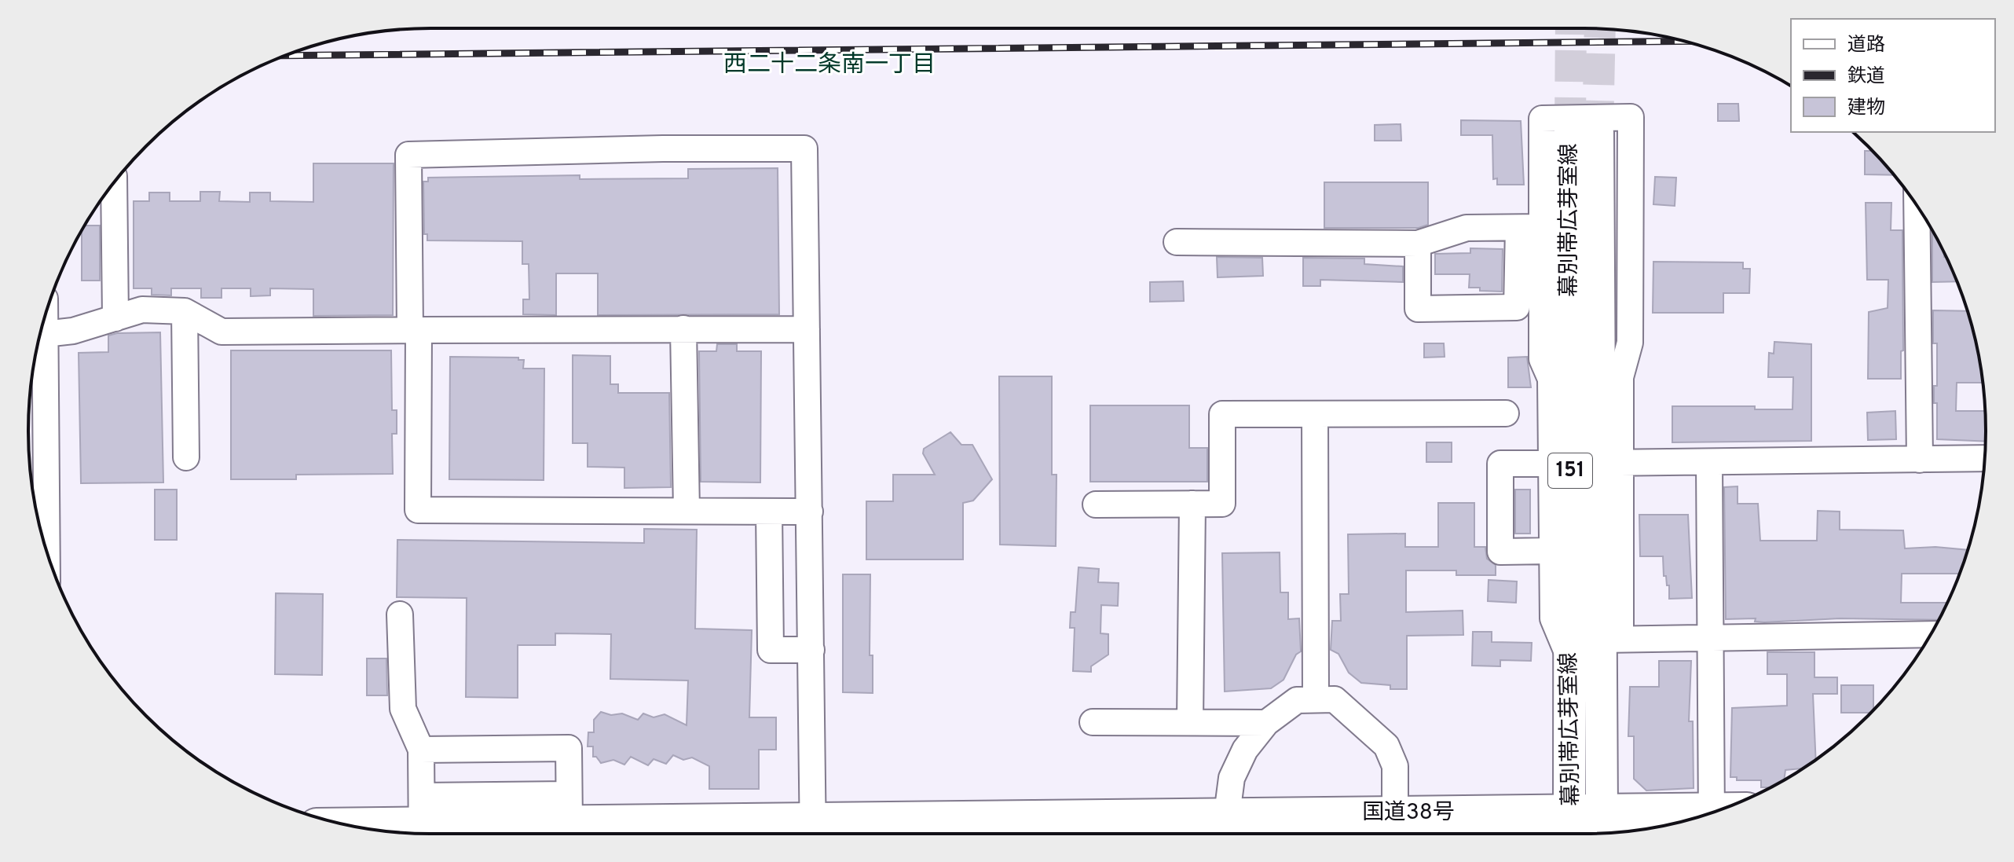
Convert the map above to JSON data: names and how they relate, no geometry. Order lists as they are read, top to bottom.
{
  "streets": {
    "highway": ["国道38号"],
    "main road": ["幕別帯広芽室線", "151"]
  },
  "crossings": [
    ["幕別帯広芽室線", "国道38号"]
  ],
  "districts": ["西二十二条南一丁目"],
  "legend": ["道路", "鉄道", "建物"]
}
